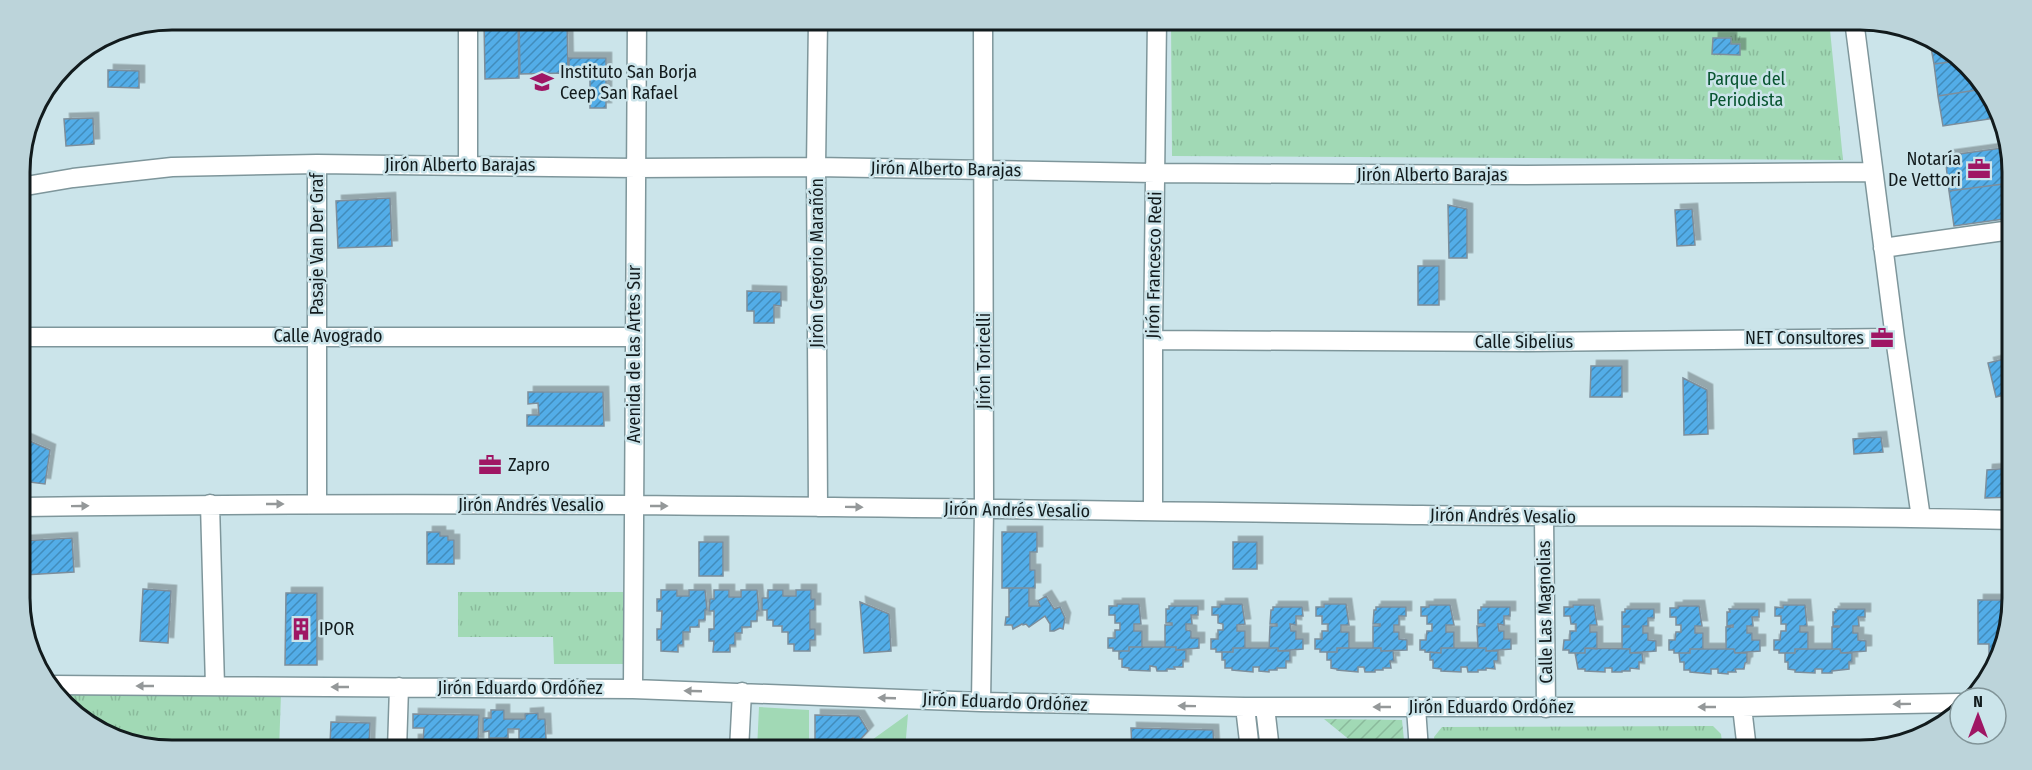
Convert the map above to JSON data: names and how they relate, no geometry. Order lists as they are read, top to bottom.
{
  "streets": {
    "street": [
      "Jirón Alberto Barajas",
      "Pasaje Van Der Graf",
      "Jirón Gregorio Marañón",
      "Jirón Francesco Redi",
      "Calle Avogrado",
      "Calle Sibelius",
      "Avenida de las Artes Sur",
      "Jirón Toricelli",
      "Jirón Andrés Vesalio",
      "Calle Las Magnolias",
      "Jirón Eduardo Ordóñez"
    ]
  },
  "crossings": [
    ["Jirón Alberto Barajas", "Pasaje Van Der Graf"],
    ["Jirón Alberto Barajas", "Jirón Gregorio Marañón"],
    ["Jirón Alberto Barajas", "Jirón Francesco Redi"],
    ["Jirón Alberto Barajas", "Avenida de las Artes Sur"],
    ["Jirón Alberto Barajas", "Jirón Toricelli"],
    ["Pasaje Van Der Graf", "Calle Avogrado"],
    ["Pasaje Van Der Graf", "Jirón Andrés Vesalio"],
    ["Jirón Gregorio Marañón", "Jirón Andrés Vesalio"],
    ["Jirón Francesco Redi", "Calle Sibelius"],
    ["Jirón Francesco Redi", "Jirón Andrés Vesalio"],
    ["Calle Avogrado", "Avenida de las Artes Sur"],
    ["Avenida de las Artes Sur", "Jirón Andrés Vesalio"],
    ["Avenida de las Artes Sur", "Jirón Eduardo Ordóñez"],
    ["Jirón Toricelli", "Jirón Andrés Vesalio"],
    ["Jirón Toricelli", "Jirón Eduardo Ordóñez"],
    ["Jirón Andrés Vesalio", "Calle Las Magnolias"],
    ["Calle Las Magnolias", "Jirón Eduardo Ordóñez"]
  ],
  "one_way": ["Jirón Eduardo Ordóñez"],
  "parks": ["Parque del Periodista"],
  "places": {
    "school or university": ["Instituto San Borja Ceep San Rafael"],
    "office": ["Notaría De Vettori", "NET Consultores", "Zapro"],
    "building": ["IPOR"]
  },
  "north": "top"
}
